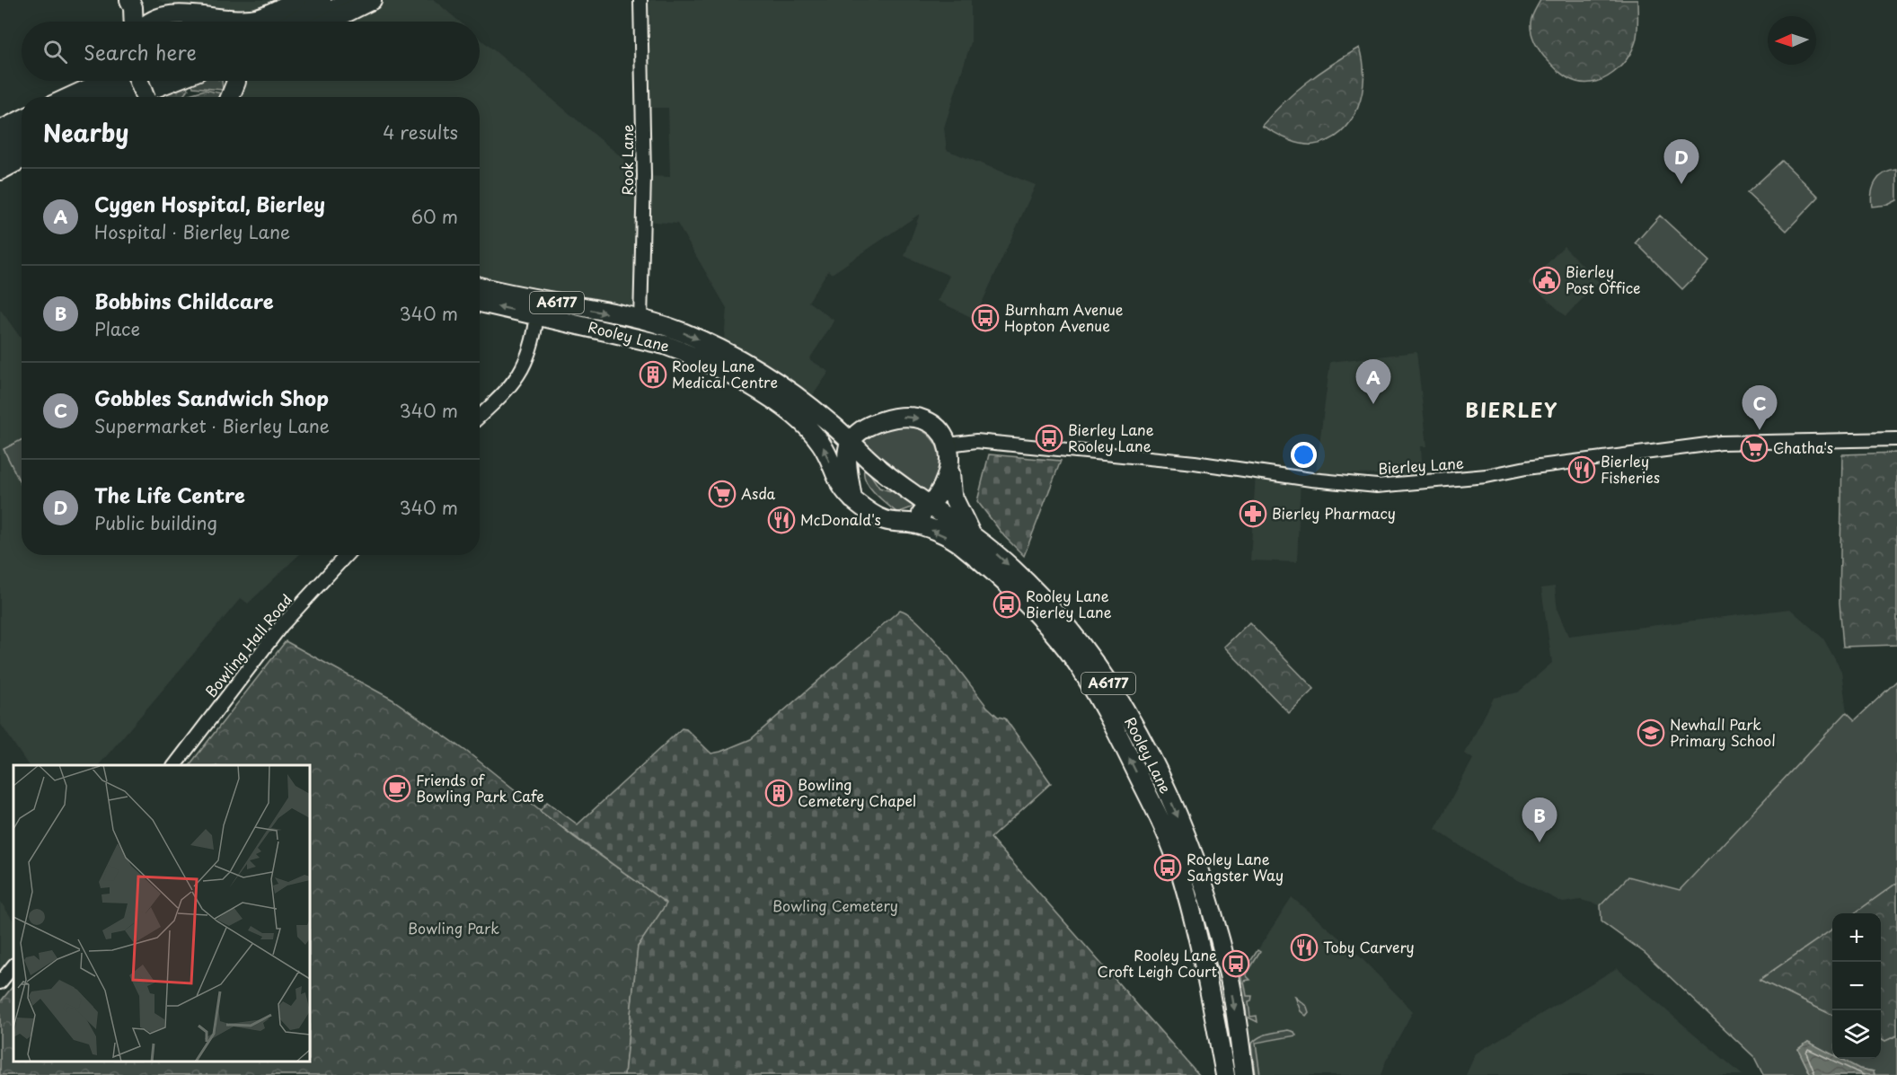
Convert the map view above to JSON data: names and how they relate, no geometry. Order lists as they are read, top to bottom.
{
  "streets": {
    "highway": ["A6177", "Rooley Lane"],
    "street": ["Rook Lane", "Bierley Lane", "Bowling Hall Road"]
  },
  "crossings": [
    ["Rook Lane", "Rooley Lane"]
  ],
  "districts": ["BIERLEY"],
  "parks": ["Bowling Cemetery", "Bowling Park"],
  "places": {
    "public building": ["Bierley Post Office"],
    "bus stop": [
      "Burnham Avenue Hopton Avenue",
      "Bierley Lane Rooley Lane",
      "Rooley Lane Bierley Lane",
      "Rooley Lane Sangster Way",
      "Rooley Lane Croft Leigh Court"
    ],
    "building": ["Rooley Lane Medical Centre", "Bowling Cemetery Chapel"],
    "supermarket": ["Chatha's", "Asda"],
    "restaurant": ["Bierley Fisheries", "McDonald's", "Toby Carvery"],
    "pharmacy": ["Bierley Pharmacy"],
    "school or university": ["Newhall Park Primary School"],
    "cafe": ["Friends of Bowling Park Cafe"]
  },
  "north": "left",
  "page": {
    "search": "Search here",
    "heading": ["Nearby", "4 results"],
    "pins": [
      "D",
      "A",
      "C",
      "B"
    ],
    "list": [
      {
        "mark": "A",
        "name": "Cygen Hospital, Bierley",
        "note": "Hospital · Bierley Lane",
        "value": "60 m"
      },
      {
        "mark": "B",
        "name": "Bobbins Childcare",
        "note": "Place",
        "value": "340 m"
      },
      {
        "mark": "C",
        "name": "Gobbles Sandwich Shop",
        "note": "Supermarket · Bierley Lane",
        "value": "340 m"
      },
      {
        "mark": "D",
        "name": "The Life Centre",
        "note": "Public building",
        "value": "340 m"
      }
    ],
    "map_buttons": ["+", "−"]
  }
}
